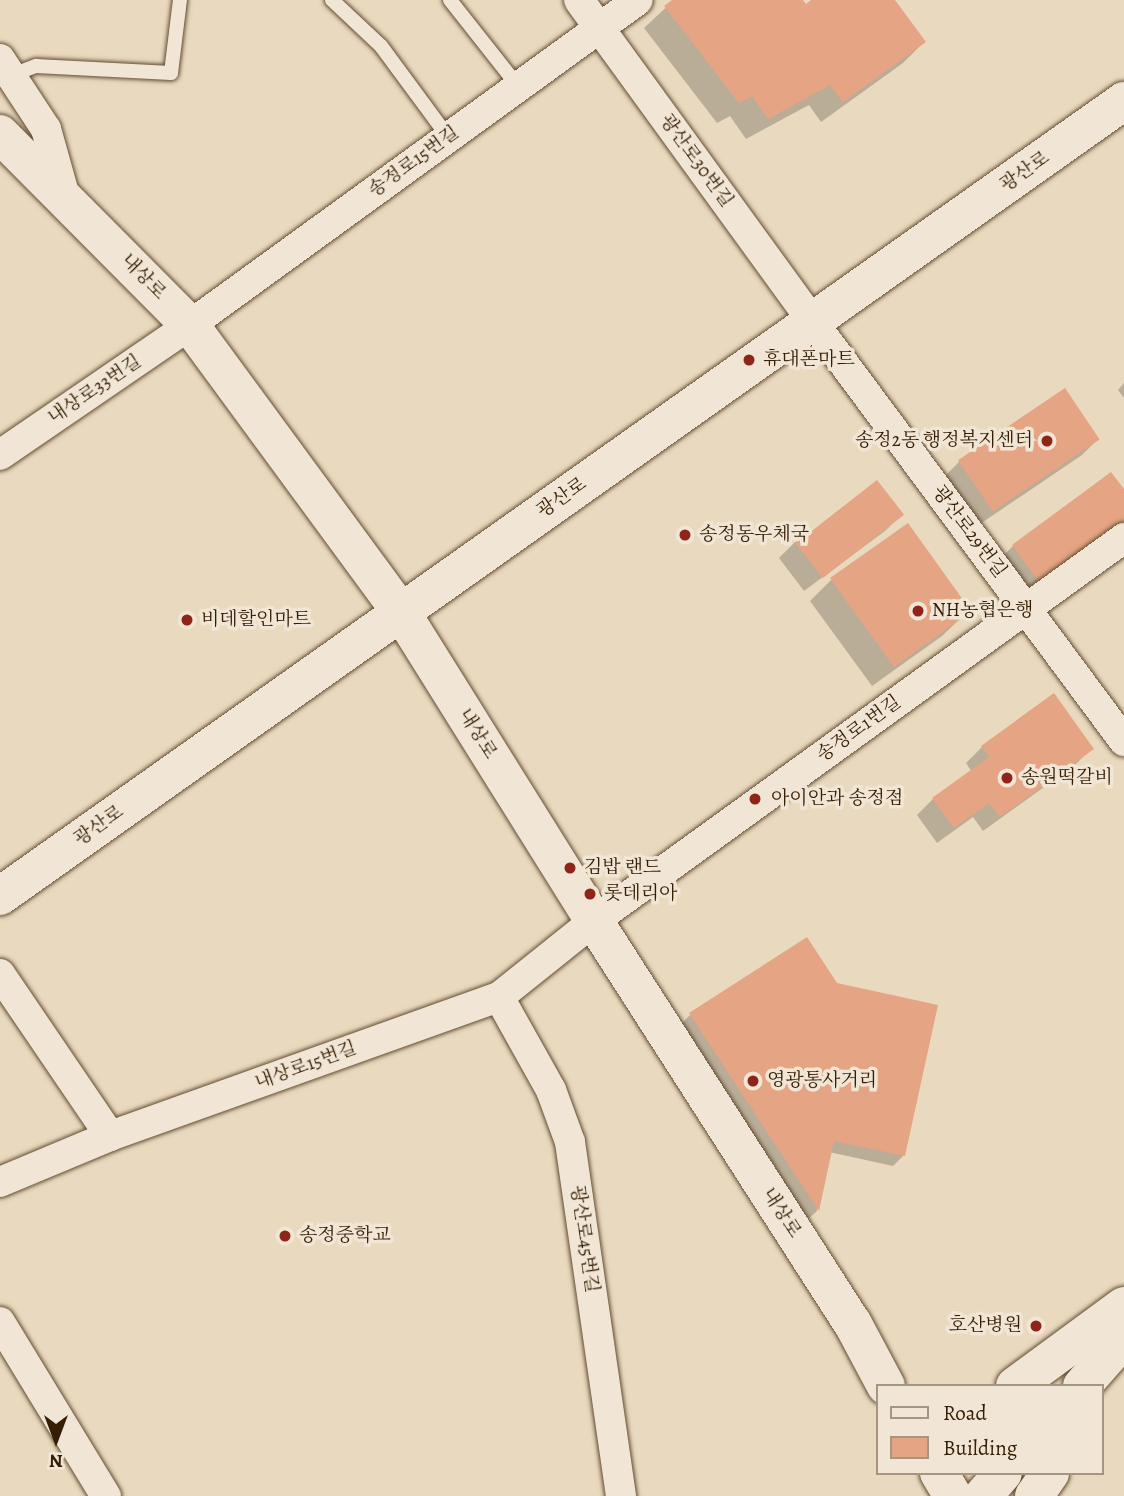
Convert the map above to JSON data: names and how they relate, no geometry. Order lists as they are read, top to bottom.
{
  "streets": {
    "main road": ["광산로", "내상로"],
    "street": [
      "광산로30번길",
      "송정로15번길",
      "내상로33번길",
      "광산로29번길",
      "송정로1번길",
      "내상로15번길",
      "광산로45번길"
    ]
  },
  "crossings": [
    ["광산로30번길", "송정로15번길"],
    ["광산로30번길", "광산로"],
    ["광산로30번길", "광산로29번길"],
    ["송정로15번길", "내상로"],
    ["송정로15번길", "내상로33번길"],
    ["광산로", "내상로"],
    ["광산로", "광산로29번길"],
    ["내상로", "내상로33번길"],
    ["내상로", "송정로1번길"],
    ["내상로", "내상로15번길"],
    ["광산로29번길", "송정로1번길"],
    ["송정로1번길", "내상로15번길"],
    ["내상로15번길", "광산로45번길"]
  ],
  "places": [
    "휴대폰마트",
    "송정2동 행정복지센터",
    "송정동우체국",
    "NH농협은행",
    "비데할인마트",
    "송원떡갈비",
    "아이안과 송정점",
    "김밥 랜드",
    "롯데리아",
    "영광통사거리",
    "송정중학교",
    "호산병원"
  ],
  "legend": ["Road", "Building"],
  "north": "bottom"
}
